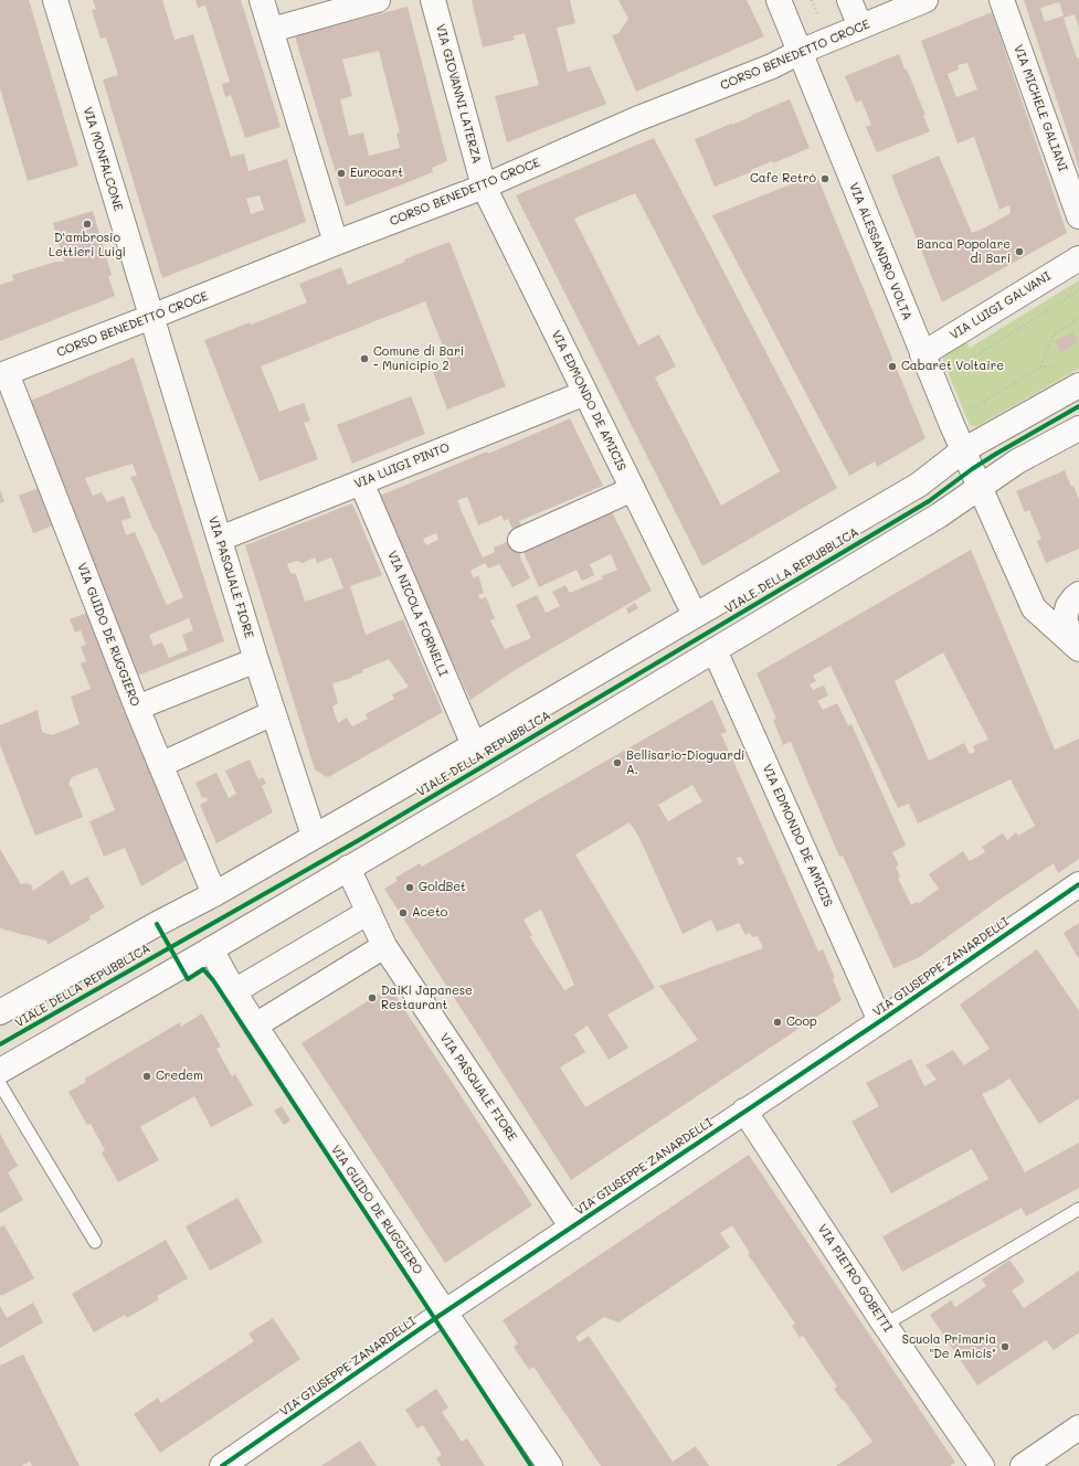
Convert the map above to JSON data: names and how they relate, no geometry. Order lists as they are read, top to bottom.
{
  "streets": {
    "street": [
      "CORSO BENEDETTO CROCE",
      "VIA GIOVANNI LATERZA",
      "VIA MICHELE GALIANI",
      "VIA MONFALCONE",
      "VIA ALESSANDRO VOLTA",
      "VIA LUIGI GALVANI",
      "VIA EDMONDO DE AMICIS",
      "VIA LUIGI PINTO",
      "VIALE DELLA REPUBBLICA",
      "VIA PASQUALE FIORE",
      "VIA NICOLA FORNELLI",
      "VIA GUIDO DE RUGGIERO",
      "VIA GIUSEPPE ZANARDELLI",
      "VIA PIETRO GOBETTI"
    ]
  },
  "crossings": [
    ["CORSO BENEDETTO CROCE", "VIA GIOVANNI LATERZA"],
    ["CORSO BENEDETTO CROCE", "VIA MONFALCONE"],
    ["CORSO BENEDETTO CROCE", "VIA ALESSANDRO VOLTA"],
    ["CORSO BENEDETTO CROCE", "VIA EDMONDO DE AMICIS"],
    ["CORSO BENEDETTO CROCE", "VIA PASQUALE FIORE"],
    ["CORSO BENEDETTO CROCE", "VIA GUIDO DE RUGGIERO"],
    ["VIA GIOVANNI LATERZA", "VIA EDMONDO DE AMICIS"],
    ["VIA MONFALCONE", "VIA PASQUALE FIORE"],
    ["VIA ALESSANDRO VOLTA", "VIA LUIGI GALVANI"],
    ["VIA ALESSANDRO VOLTA", "VIALE DELLA REPUBBLICA"],
    ["VIA EDMONDO DE AMICIS", "VIA LUIGI PINTO"],
    ["VIA EDMONDO DE AMICIS", "VIALE DELLA REPUBBLICA"],
    ["VIA EDMONDO DE AMICIS", "VIA GIUSEPPE ZANARDELLI"],
    ["VIA LUIGI PINTO", "VIA PASQUALE FIORE"],
    ["VIA LUIGI PINTO", "VIA NICOLA FORNELLI"],
    ["VIALE DELLA REPUBBLICA", "VIA PASQUALE FIORE"],
    ["VIALE DELLA REPUBBLICA", "VIA NICOLA FORNELLI"],
    ["VIALE DELLA REPUBBLICA", "VIA GUIDO DE RUGGIERO"],
    ["VIA PASQUALE FIORE", "VIA GIUSEPPE ZANARDELLI"],
    ["VIA GUIDO DE RUGGIERO", "VIA GIUSEPPE ZANARDELLI"],
    ["VIA GIUSEPPE ZANARDELLI", "VIA PIETRO GOBETTI"]
  ],
  "places": [
    "Eurocart",
    "Cafe Retrò",
    "D'ambrosio Lettieri Luigi",
    "Banca Popolare di Bari",
    "Comune di Bari - Municipio 2",
    "Cabaret Voltaire",
    "Bellisario-Dioguardi A.",
    "GoldBet",
    "Aceto",
    "DaiKi Japanese Restaurant",
    "Coop",
    "Credem",
    "Scuola Primaria \"De Amicis\""
  ]
}
